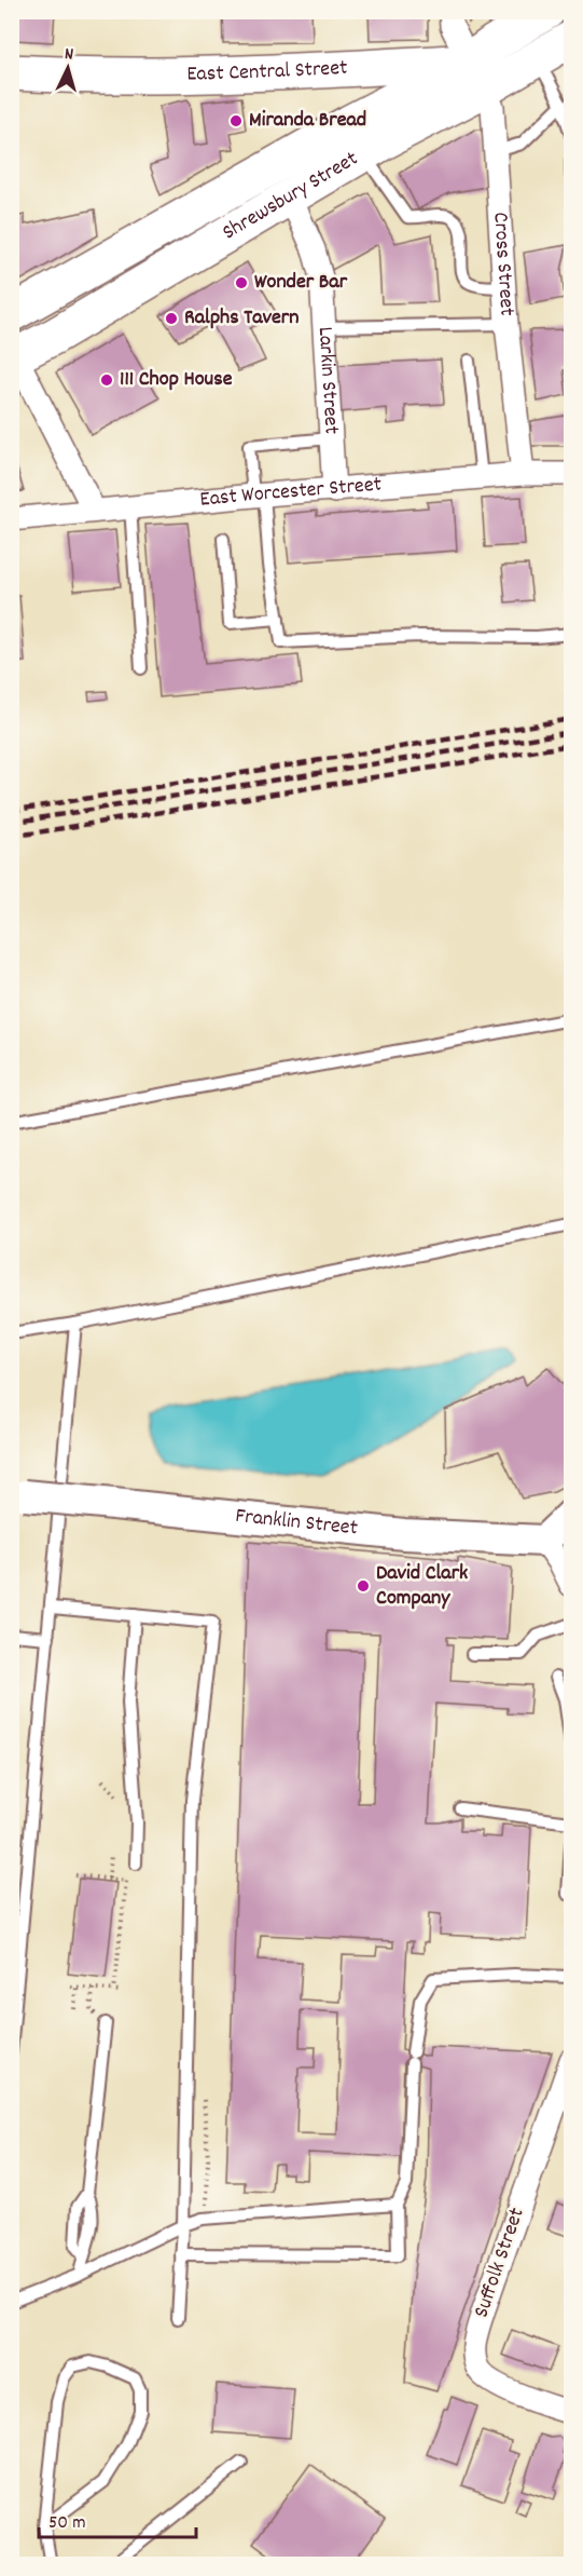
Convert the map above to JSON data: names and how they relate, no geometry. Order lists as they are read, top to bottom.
{
  "streets": {
    "main road": ["East Central Street", "Shrewsbury Street", "Franklin Street"],
    "street": [
      "Cross Street",
      "Larkin Street",
      "East Worcester Street",
      "Suffolk Street"
    ]
  },
  "crossings": [
    ["East Central Street", "Shrewsbury Street"],
    ["East Central Street", "Cross Street"],
    ["Shrewsbury Street", "Cross Street"],
    ["Shrewsbury Street", "Larkin Street"],
    ["Cross Street", "East Worcester Street"],
    ["Larkin Street", "East Worcester Street"]
  ],
  "places": [
    "Miranda Bread",
    "Wonder Bar",
    "Ralphs Tavern",
    "111 Chop House",
    "David Clark Company"
  ],
  "scale_bar": "50 m",
  "north": "top"
}
